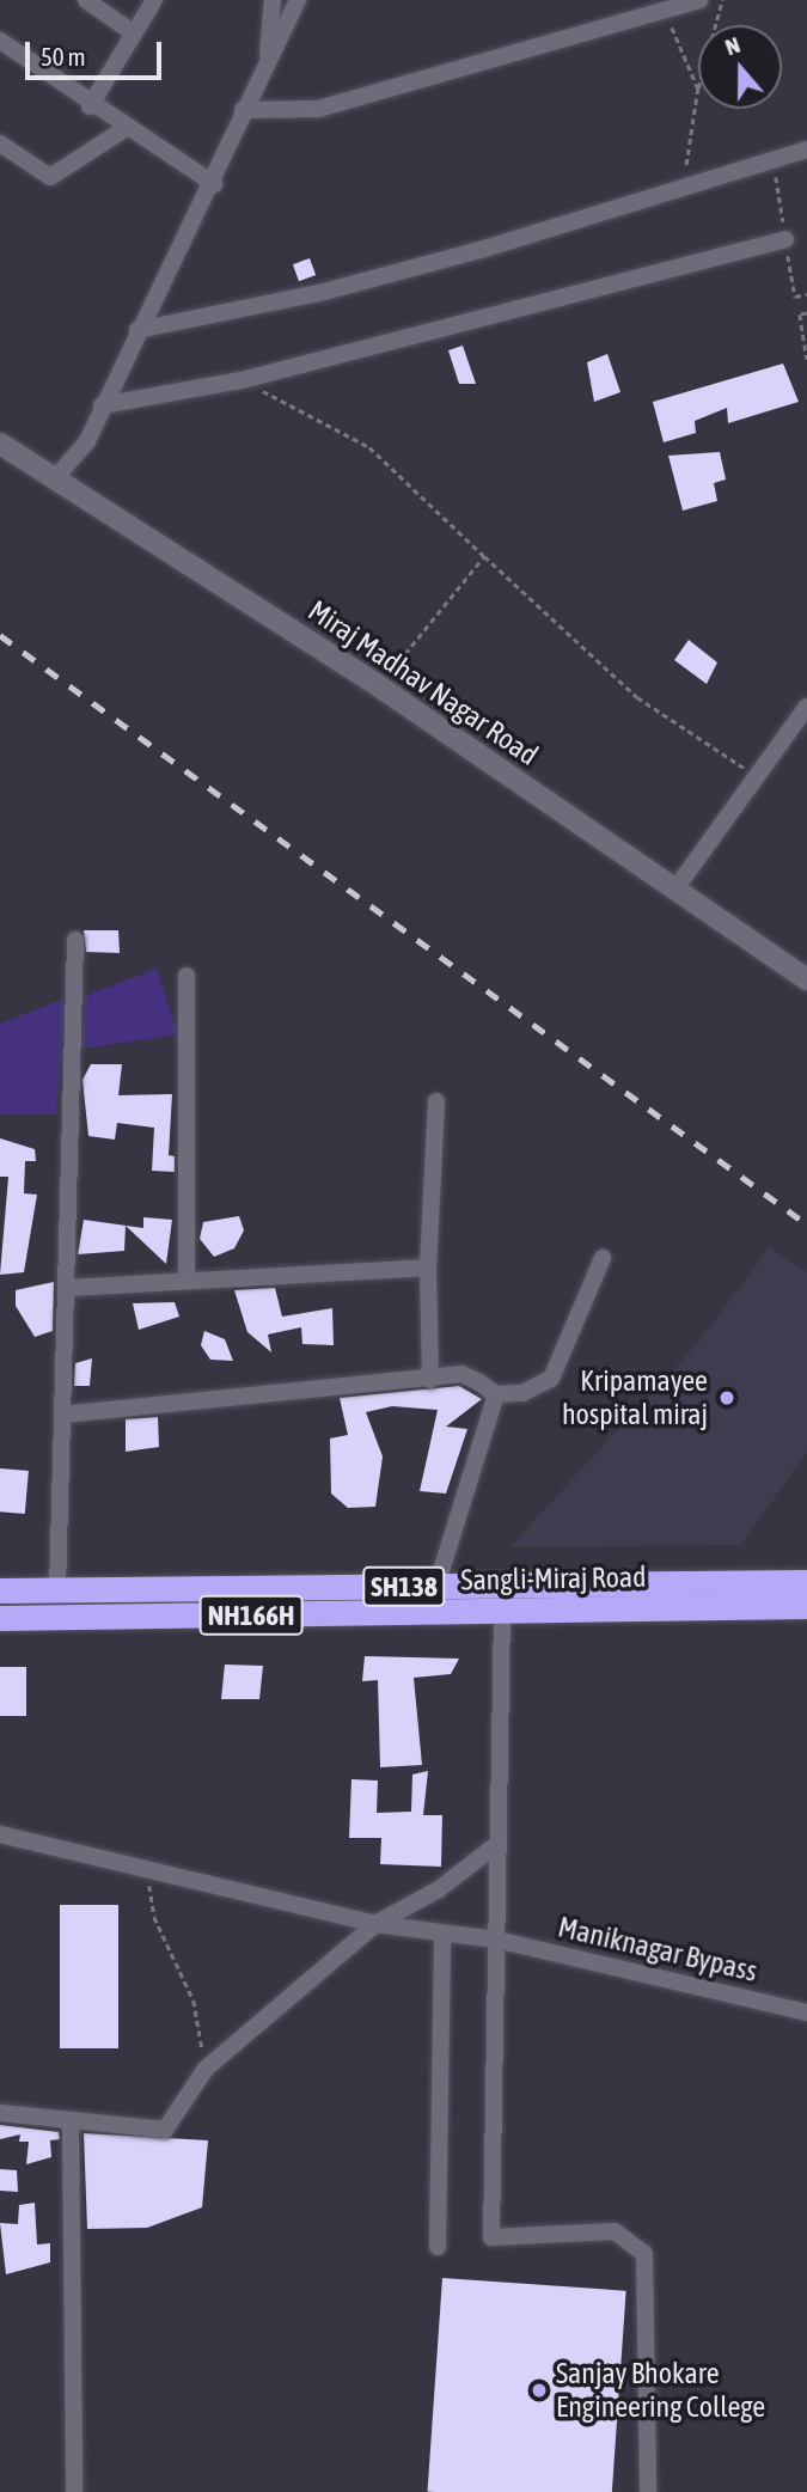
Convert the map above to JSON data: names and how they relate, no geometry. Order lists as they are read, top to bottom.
{
  "streets": {
    "highway": ["Sangli-Miraj Road", "SH138", "NH166H"],
    "street": ["Miraj Madhav Nagar Road", "Maniknagar Bypass"]
  },
  "places": ["Kripamayee hospital miraj", "Sanjay Bhokare Engineering College"],
  "scale_bar": "50 m",
  "north": "top"
}
